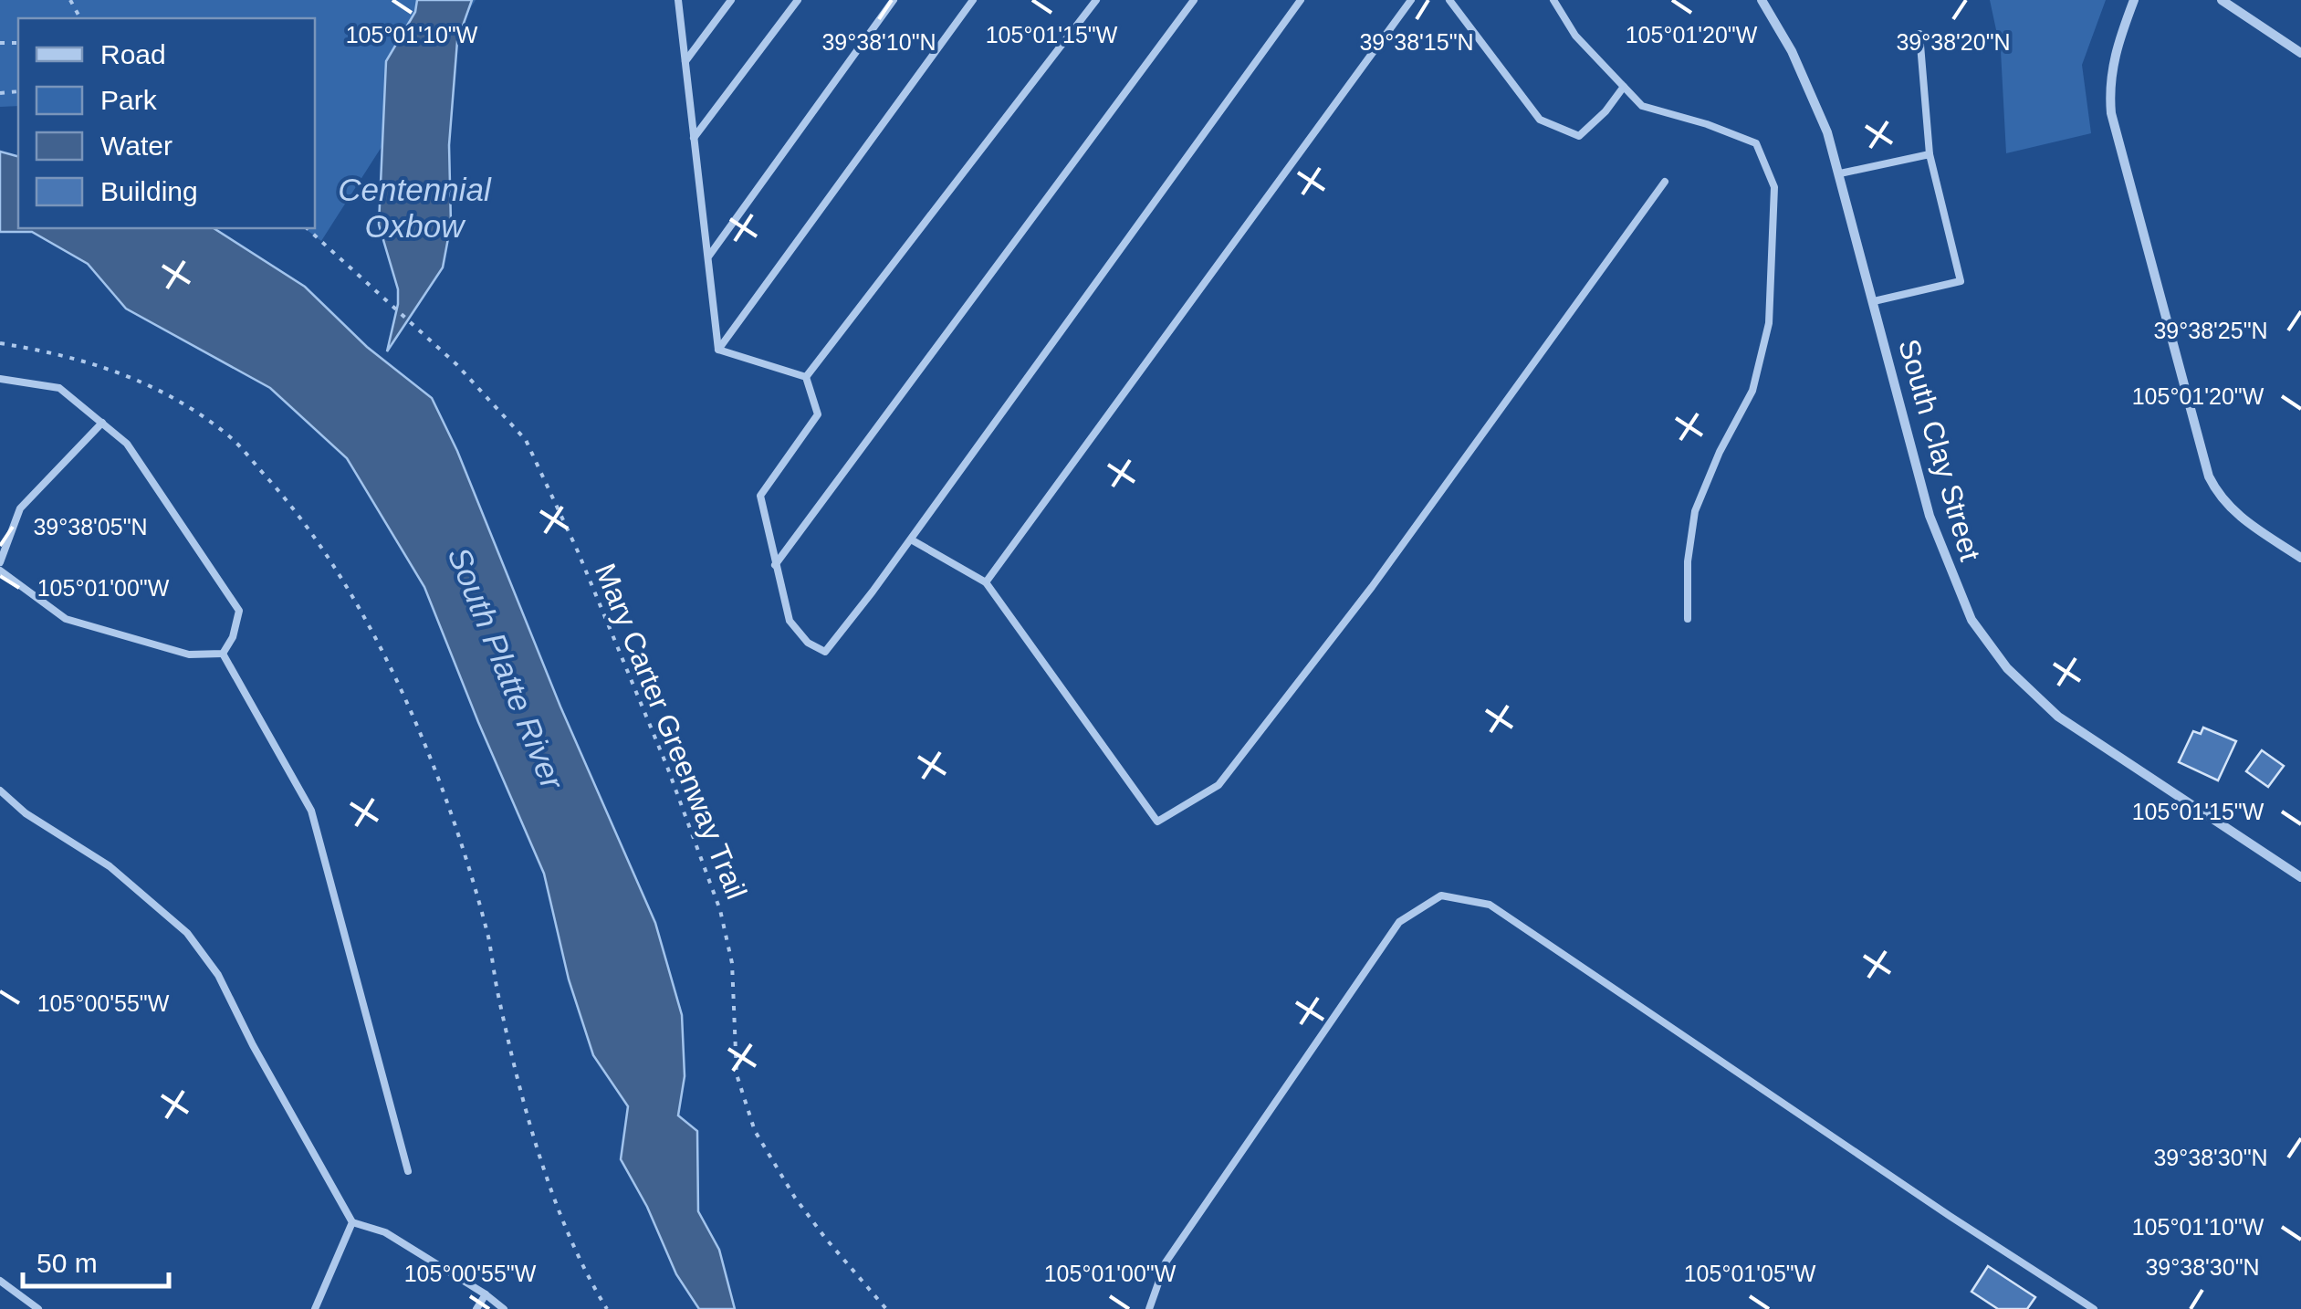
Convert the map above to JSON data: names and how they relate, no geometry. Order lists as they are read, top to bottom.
{
  "streets": {
    "street": ["South Clay Street"],
    "path": ["Mary Carter Greenway Trail"]
  },
  "water": ["Centennial Oxbow", "South Platte River"],
  "legend": [
    "Road",
    "Park",
    "Water",
    "Building"
  ],
  "scale_bar": "50 m",
  "coordinates": [
    "105°01'15\"W",
    "105°01'20\"W",
    "105°01'10\"W",
    "39°38'10\"N",
    "39°38'15\"N",
    "39°38'20\"N",
    "39°38'25\"N",
    "39°38'05\"N",
    "105°01'00\"W",
    "105°00'55\"W",
    "39°38'30\"N",
    "105°01'05\"W"
  ]
}
